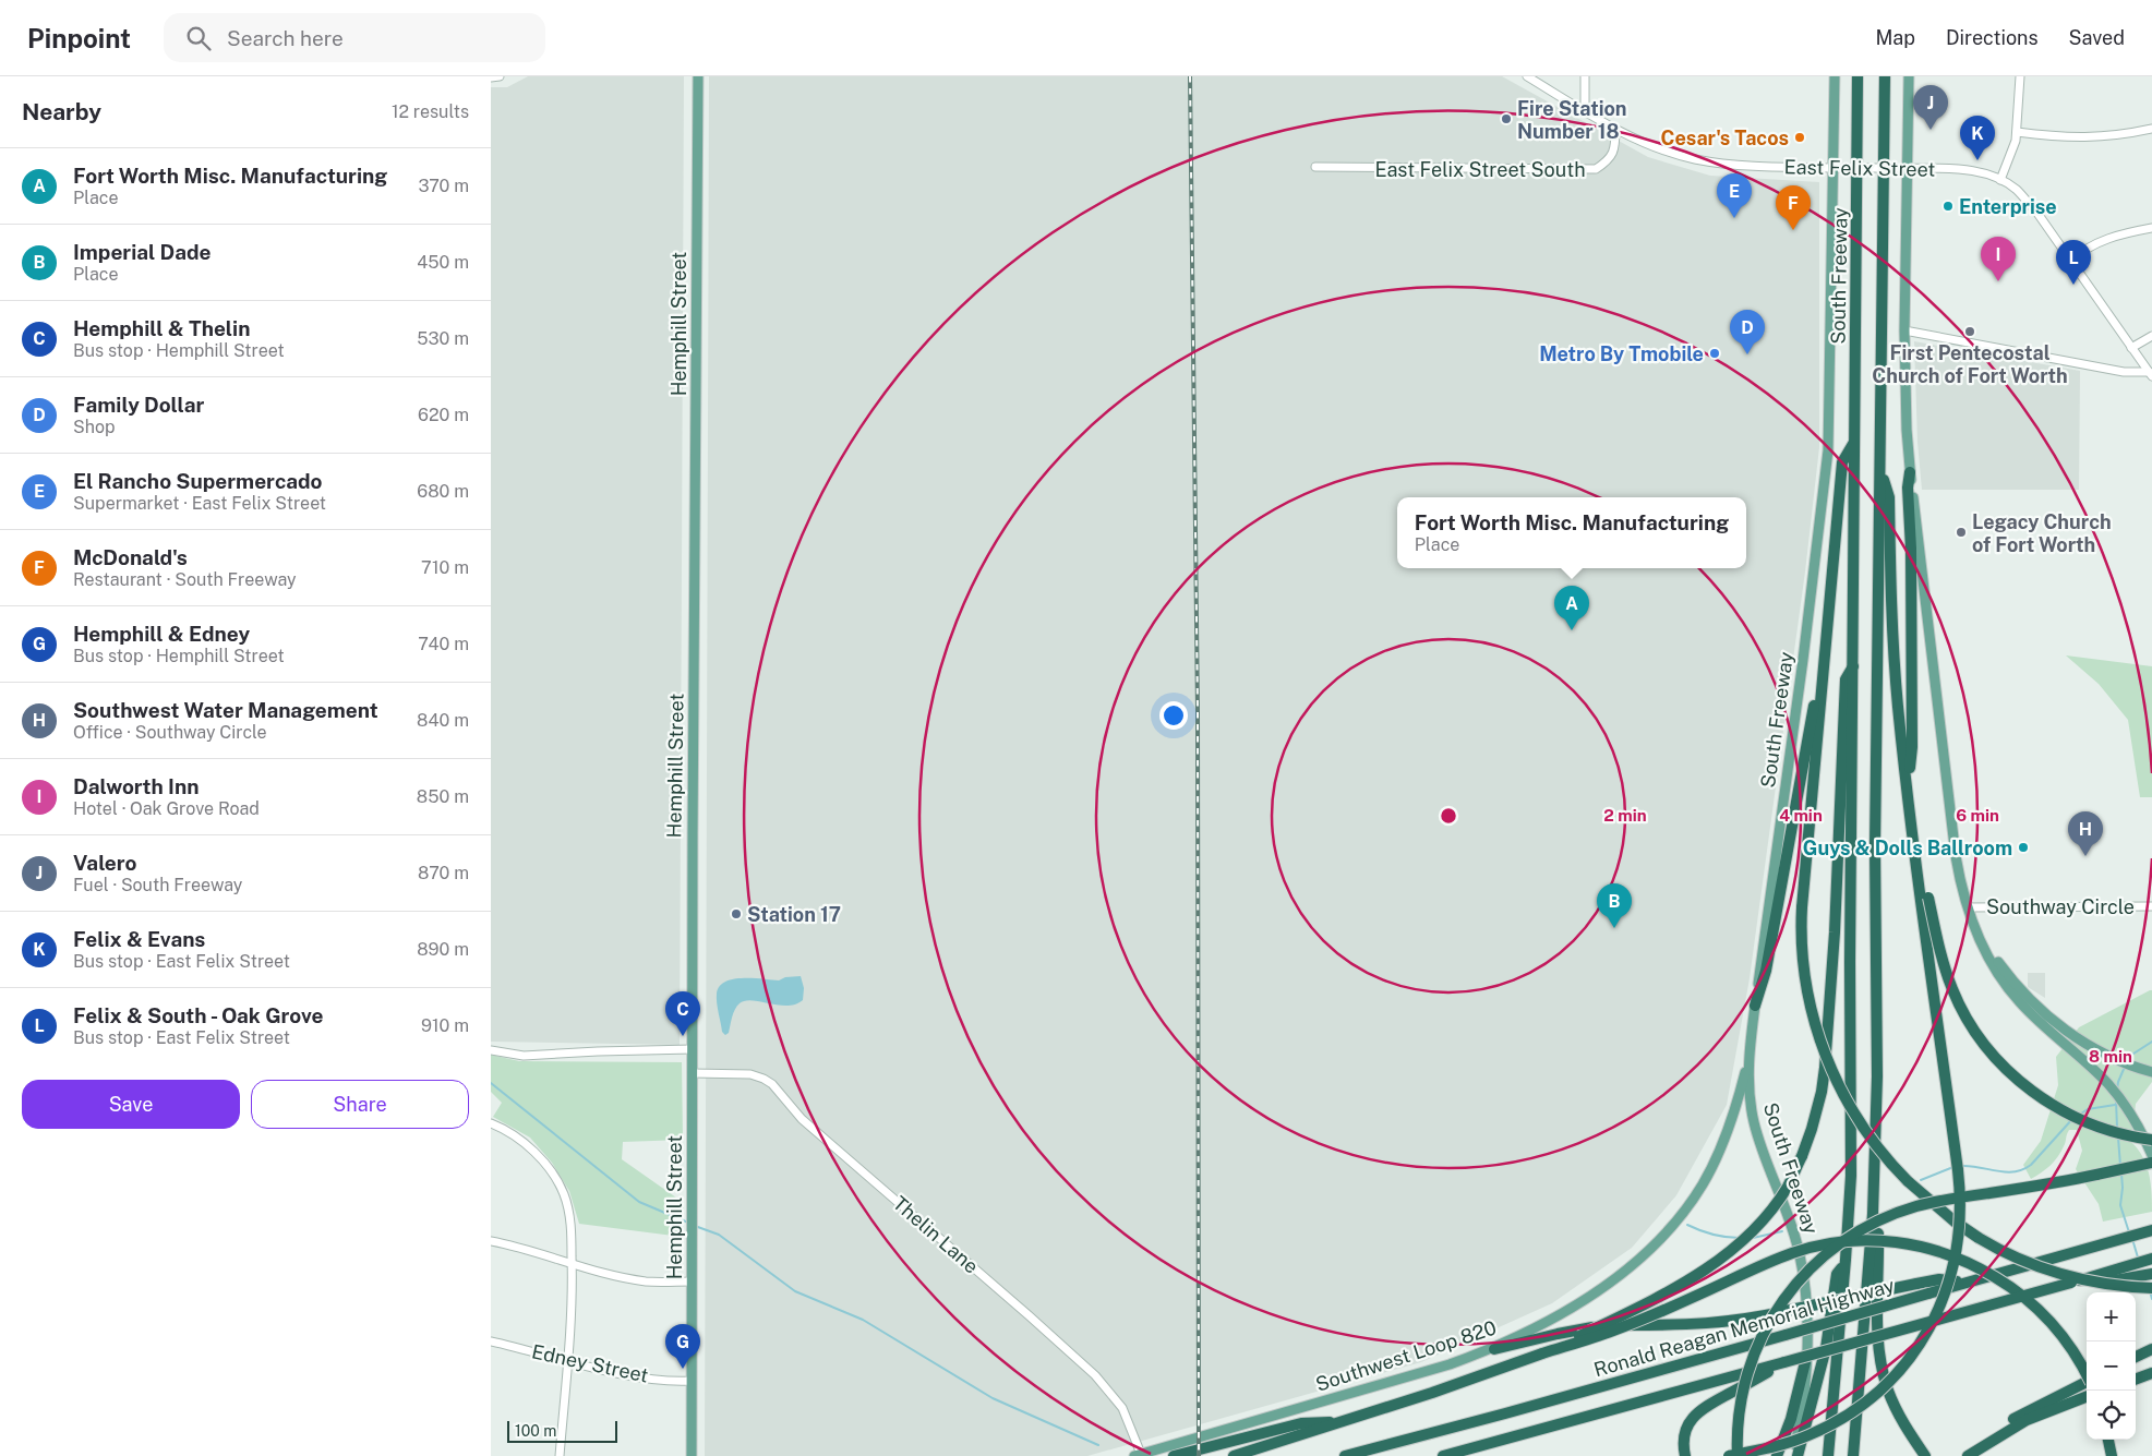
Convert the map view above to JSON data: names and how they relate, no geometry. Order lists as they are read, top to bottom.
{
  "streets": {
    "highway": ["South Freeway", "Ronald Reagan Memorial Highway"],
    "main road": ["Hemphill Street", "Southwest Loop 820"],
    "street": [
      "East Felix Street",
      "East Felix Street South",
      "Southway Circle",
      "Thelin Lane",
      "Edney Street"
    ]
  },
  "crossings": [
    ["East Felix Street", "East Felix Street South"],
    ["East Felix Street", "South Freeway"],
    ["South Freeway", "Southwest Loop 820"],
    ["Hemphill Street", "Thelin Lane"],
    ["Hemphill Street", "Edney Street"],
    ["Thelin Lane", "Southwest Loop 820"]
  ],
  "places": [
    "Fire Station Number 18",
    "Cesar's Tacos",
    "Enterprise",
    "First Pentecostal Church of Fort Worth",
    "Metro By Tmobile",
    "Legacy Church of Fort Worth",
    "Guys & Dolls Ballroom",
    "Station 17"
  ],
  "scale_bar": "100 m",
  "page": {
    "header": "Pinpoint",
    "search": "Search here",
    "nav": ["Map", "Directions", "Saved"],
    "heading": ["Nearby", "12 results"],
    "pins": [
      "J",
      "K",
      "E",
      "F",
      "I",
      "L",
      "D",
      "A",
      "H",
      "B",
      "C",
      "G"
    ],
    "list": [
      {
        "mark": "A",
        "name": "Fort Worth Misc. Manufacturing",
        "note": "Place",
        "value": "370 m"
      },
      {
        "mark": "B",
        "name": "Imperial Dade",
        "note": "Place",
        "value": "450 m"
      },
      {
        "mark": "C",
        "name": "Hemphill & Thelin",
        "note": "Bus stop · Hemphill Street",
        "value": "530 m"
      },
      {
        "mark": "D",
        "name": "Family Dollar",
        "note": "Shop",
        "value": "620 m"
      },
      {
        "mark": "E",
        "name": "El Rancho Supermercado",
        "note": "Supermarket · East Felix Street",
        "value": "680 m"
      },
      {
        "mark": "F",
        "name": "McDonald's",
        "note": "Restaurant · South Freeway",
        "value": "710 m"
      },
      {
        "mark": "G",
        "name": "Hemphill & Edney",
        "note": "Bus stop · Hemphill Street",
        "value": "740 m"
      },
      {
        "mark": "H",
        "name": "Southwest Water Management",
        "note": "Office · Southway Circle",
        "value": "840 m"
      },
      {
        "mark": "I",
        "name": "Dalworth Inn",
        "note": "Hotel · Oak Grove Road",
        "value": "850 m"
      },
      {
        "mark": "J",
        "name": "Valero",
        "note": "Fuel · South Freeway",
        "value": "870 m"
      },
      {
        "mark": "K",
        "name": "Felix & Evans",
        "note": "Bus stop · East Felix Street",
        "value": "890 m"
      },
      {
        "mark": "L",
        "name": "Felix & South - Oak Grove",
        "note": "Bus stop · East Felix Street",
        "value": "910 m"
      }
    ],
    "popup": ["Fort Worth Misc. Manufacturing", "Place"],
    "buttons": ["Save", "Share"],
    "map_buttons": ["+", "−"],
    "scale": "100 m"
  },
  "rings": [
    "2 min",
    "4 min",
    "6 min",
    "8 min"
  ]
}
